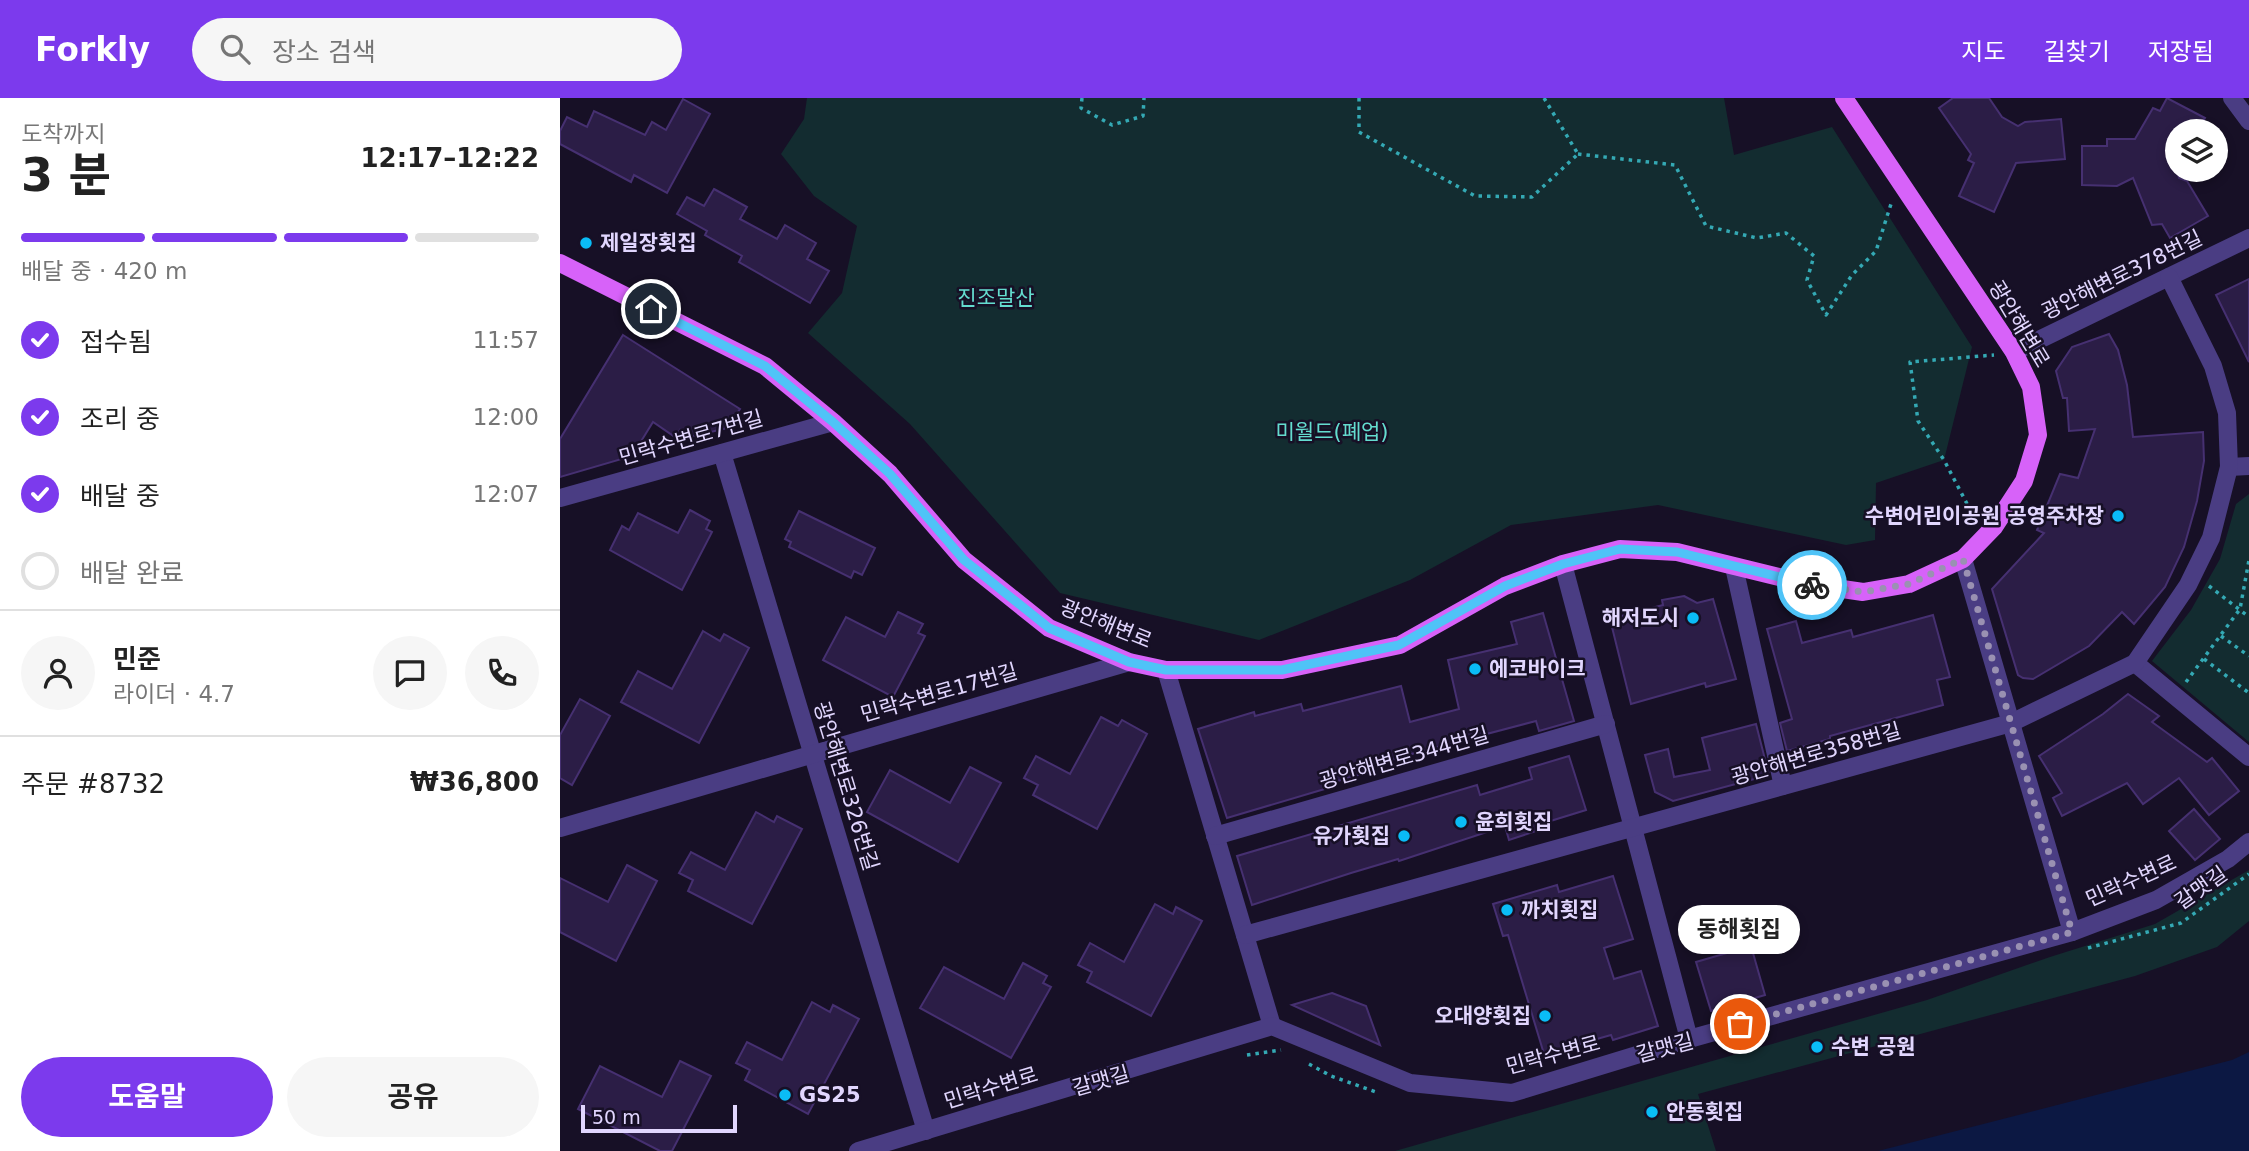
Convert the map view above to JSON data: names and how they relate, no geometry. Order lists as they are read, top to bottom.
{
  "streets": {
    "main road": ["광안해변로"],
    "street": [
      "광안해변로378번길",
      "민락수변로7번길",
      "민락수변로17번길",
      "광안해변로358번길",
      "광안해변로344번길",
      "광안해변로326번길",
      "민락수변로"
    ],
    "path": ["갈맷길"]
  },
  "crossings": [
    ["광안해변로378번길", "광안해변로"],
    ["광안해변로", "민락수변로7번길"],
    ["광안해변로", "민락수변로17번길"],
    ["민락수변로7번길", "광안해변로326번길"],
    ["민락수변로17번길", "광안해변로326번길"],
    ["광안해변로326번길", "민락수변로"]
  ],
  "parks": ["진조말산", "미월드(폐업)"],
  "places": [
    "제일장횟집",
    "수변어린이공원 공영주차장",
    "해저도시",
    "에코바이크",
    "윤희횟집",
    "유가횟집",
    "까치횟집",
    "오대양횟집",
    "동해횟집",
    "수변 공원",
    "GS25",
    "안동횟집"
  ],
  "scale_bar": "50 m",
  "page": {
    "header": "Forkly",
    "search": "장소 검색",
    "nav": ["지도", "길찾기", "저장됨"],
    "heading": ["3 분", "도착까지", "12:17–12:22"],
    "panel": [
      "민준",
      "라이더 · 4.7",
      "주문 #8732",
      "₩36,800"
    ],
    "bar": "배달 중 · 420 m",
    "list": [
      ["접수됨", "11:57"],
      ["조리 중", "12:00"],
      ["배달 중", "12:07"],
      "배달 완료"
    ],
    "bubble": "동해횟집",
    "buttons": ["도움말", "공유"],
    "scale": "50 m"
  }
}
